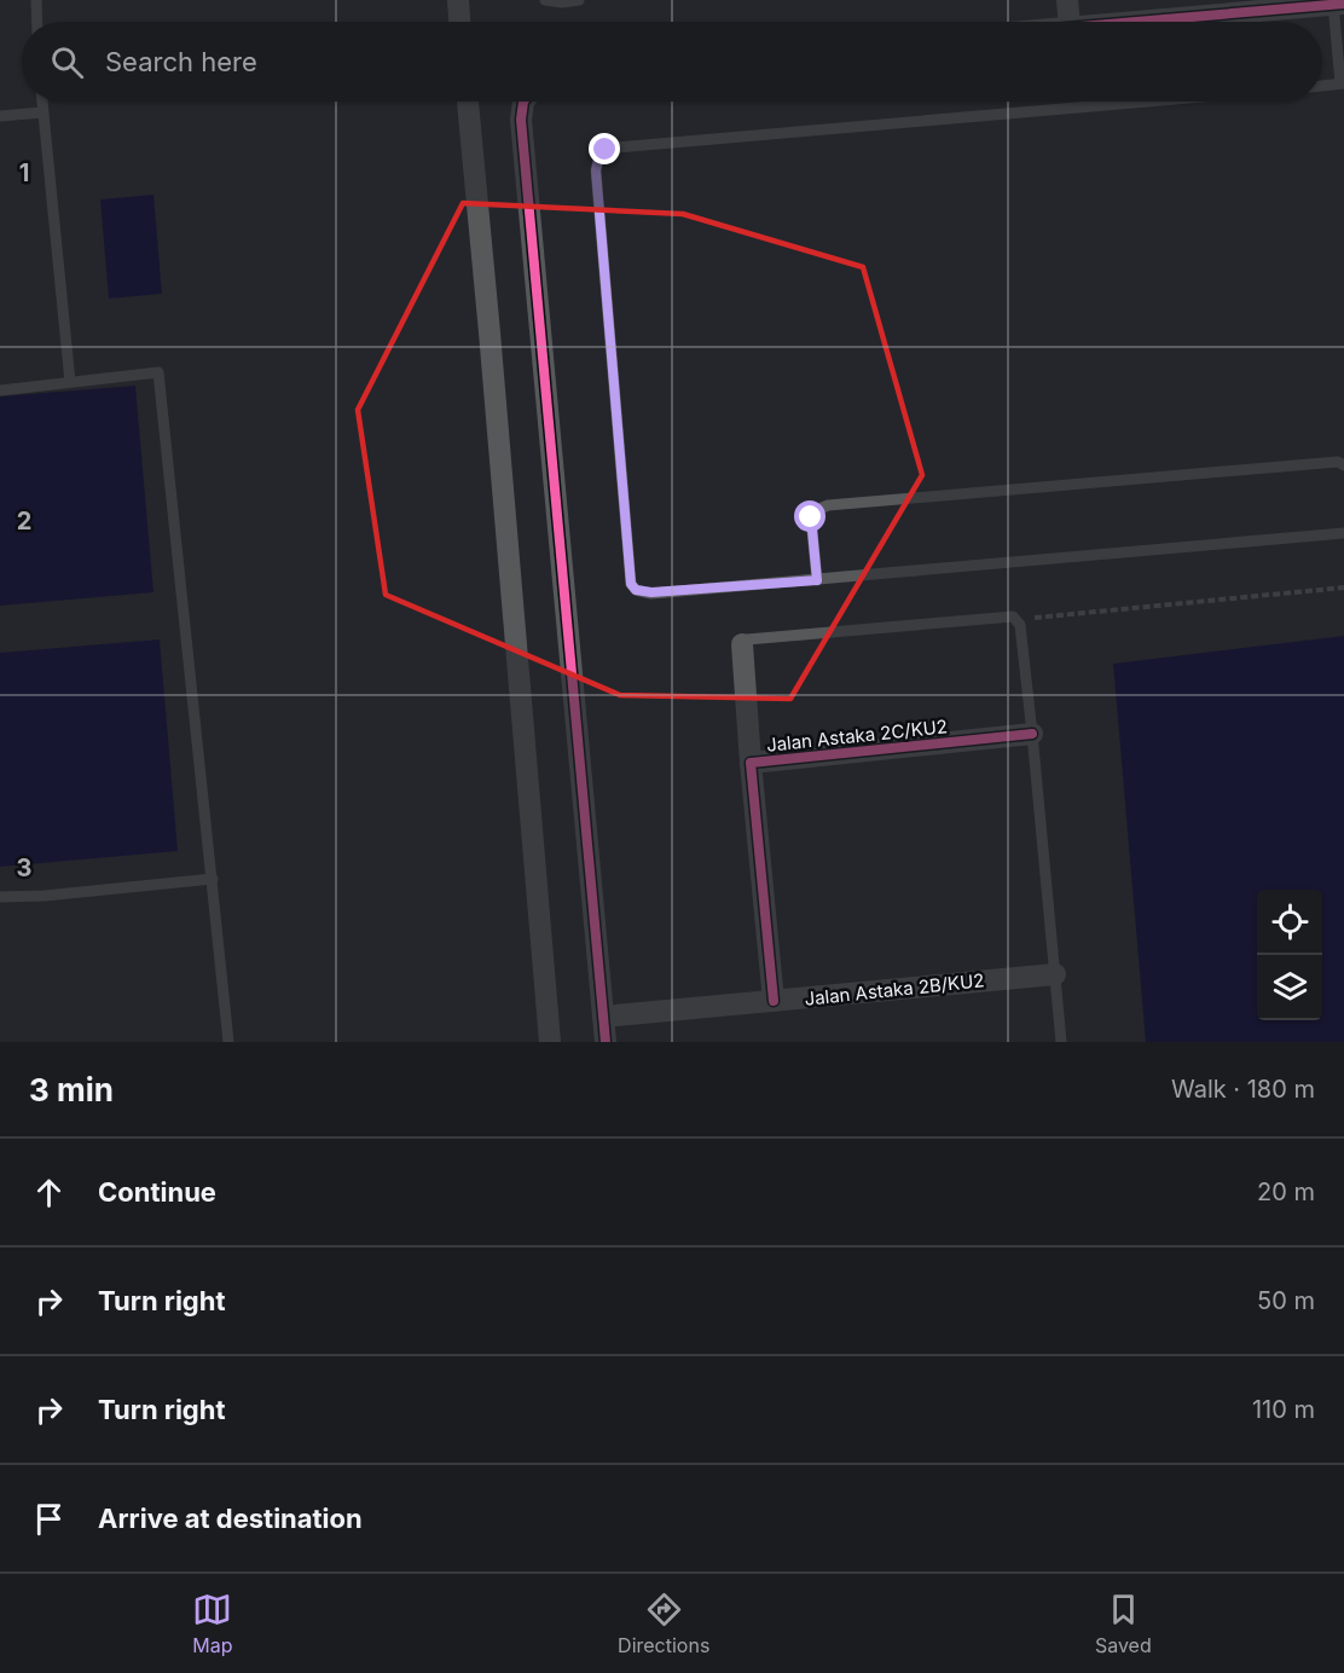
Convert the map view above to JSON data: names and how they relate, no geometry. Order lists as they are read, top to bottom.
{
  "streets": {
    "street": ["Jalan Astaka 2C/KU2", "Jalan Astaka 2B/KU2"]
  },
  "crossings": [
    ["Jalan Astaka 2C/KU2", "Jalan Astaka 2B/KU2"]
  ],
  "page": {
    "search": "Search here",
    "heading": ["3 min", "Walk · 180 m"],
    "list": [
      ["Continue", "20 m"],
      ["Turn right", "50 m"],
      ["Turn right", "110 m"],
      "Arrive at destination"
    ],
    "nav": ["Map", "Directions", "Saved"]
  },
  "grid": {
    "rows": ["1", "2", "3"]
  }
}
